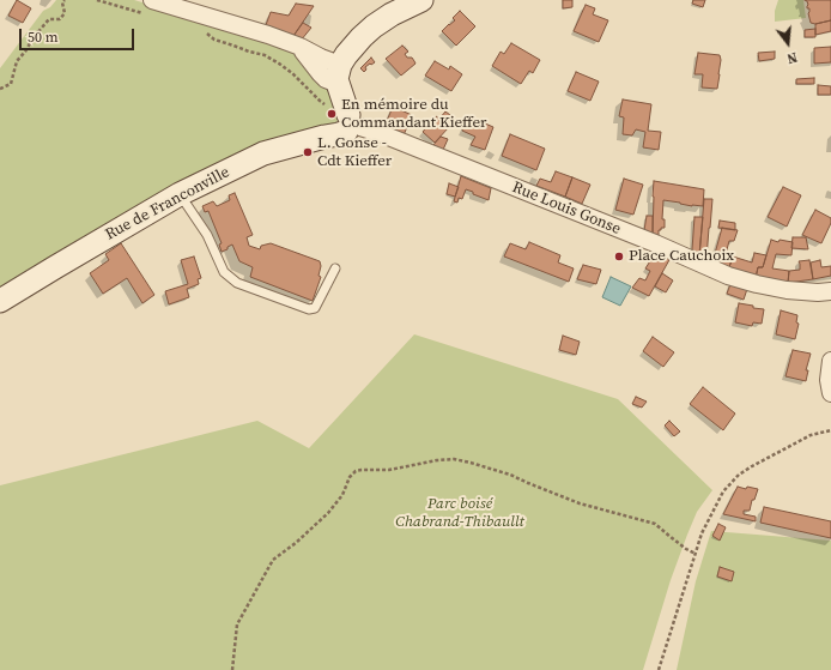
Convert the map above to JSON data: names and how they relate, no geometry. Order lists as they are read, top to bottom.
{
  "streets": {
    "street": ["Rue de Franconville", "Rue Louis Gonse"]
  },
  "crossings": [
    ["Rue de Franconville", "Rue Louis Gonse"]
  ],
  "parks": ["Parc boisé Chabrand-Thibaullt"],
  "places": ["En mémoire du Commandant Kieffer", "L. Gonse - Cdt Kieffer", "Place Cauchoix"],
  "scale_bar": "50 m",
  "north": "bottom"
}
